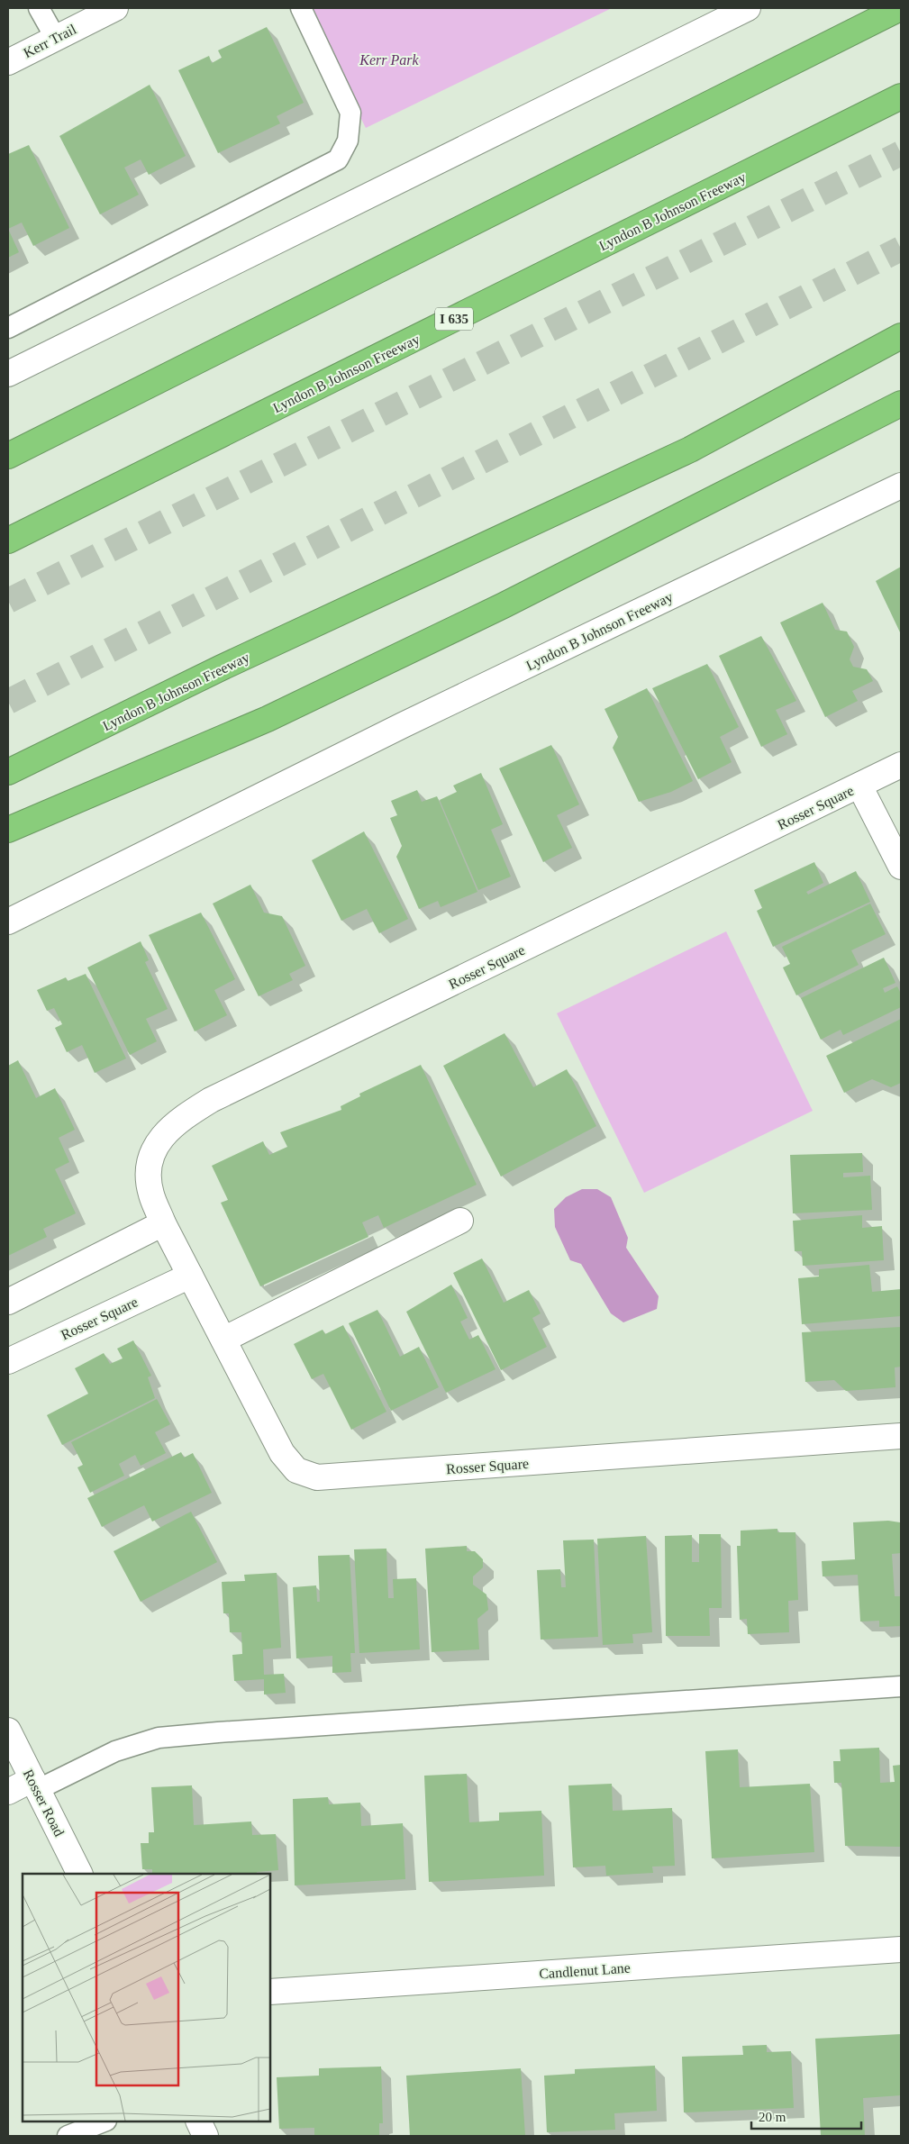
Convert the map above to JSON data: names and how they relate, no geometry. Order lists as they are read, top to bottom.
{
  "streets": {
    "highway": ["Lyndon B Johnson Freeway", "I 635"],
    "street": [
      "Kerr Trail",
      "Rosser Square",
      "Rosser Road",
      "Candlenut Lane"
    ]
  },
  "parks": ["Kerr Park"],
  "scale_bar": "20 m"
}
